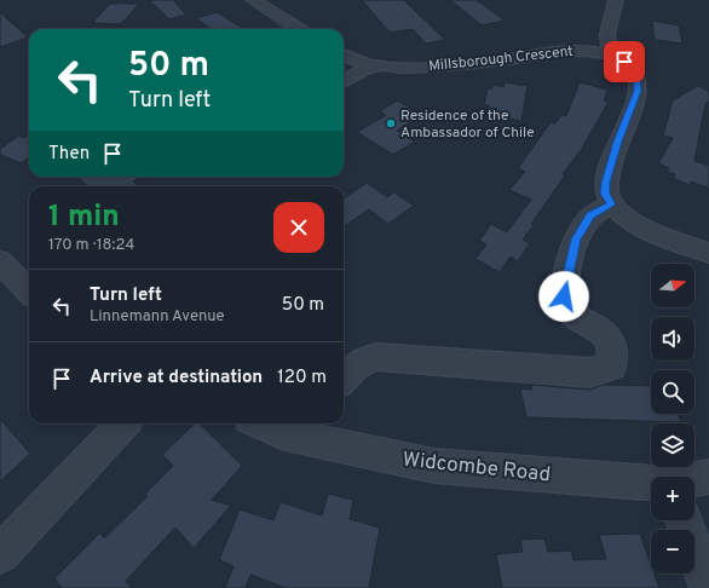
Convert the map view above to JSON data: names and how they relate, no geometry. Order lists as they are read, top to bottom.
{
  "streets": {
    "street": ["Millsborough Crescent", "Widcombe Road"]
  },
  "places": ["Residence of the Ambassador of Chile"],
  "north": "right",
  "page": {
    "turn": ["50 m", "Turn left"],
    "then": "Then",
    "heading": ["1 min", "170 m · 18:24"],
    "map_buttons": ["+", "−"],
    "list": [
      {
        "name": "Turn left",
        "note": "Linnemann Avenue",
        "value": "50 m"
      },
      {
        "name": "Arrive at destination",
        "value": "120 m"
      }
    ]
  }
}
